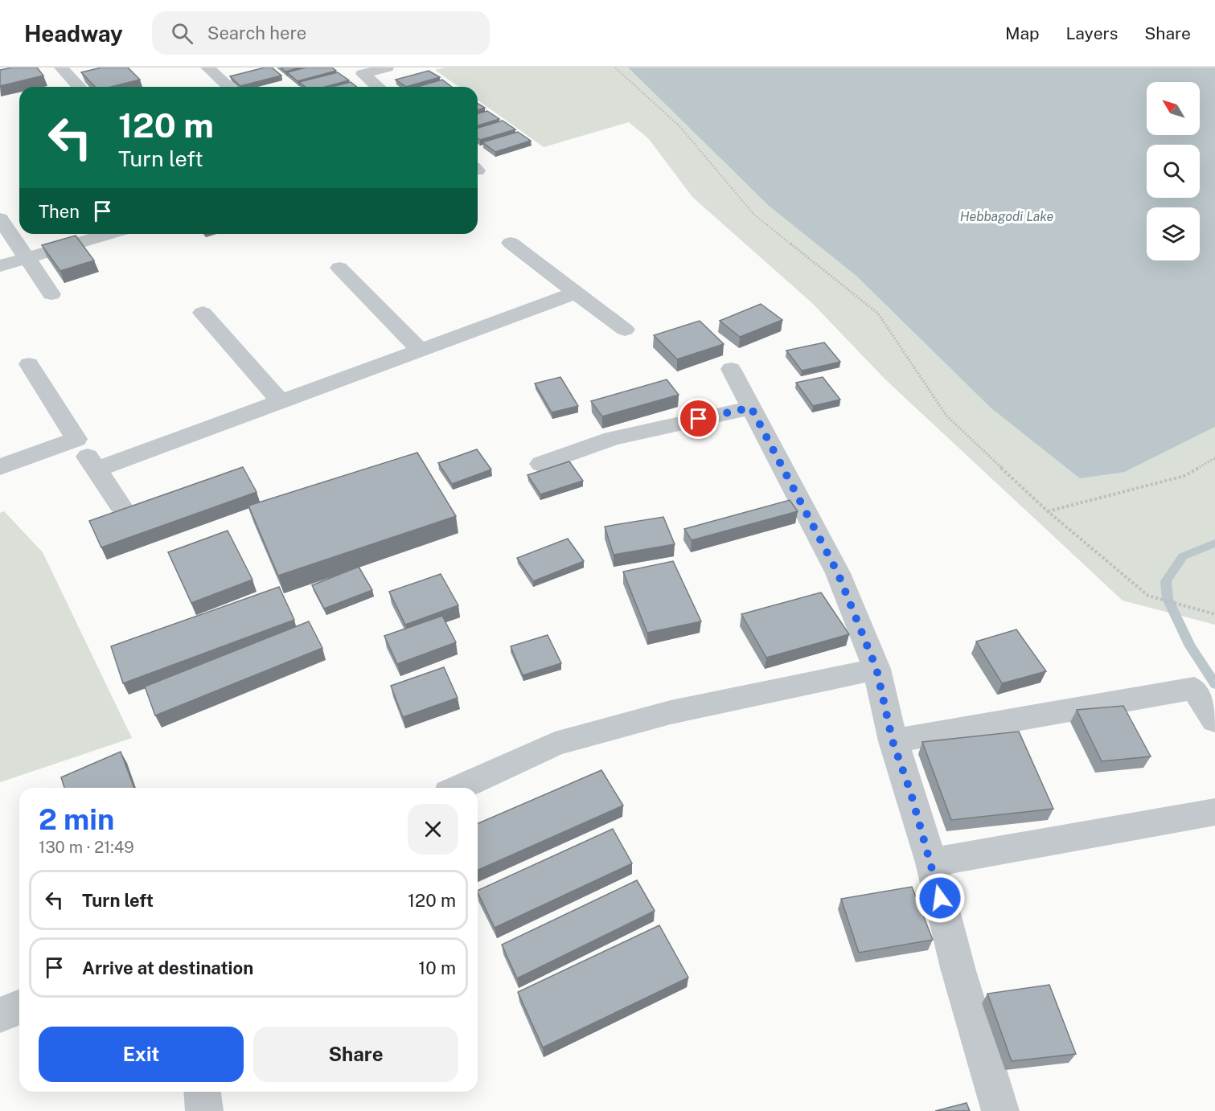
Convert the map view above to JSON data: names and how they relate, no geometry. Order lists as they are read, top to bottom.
{
  "water": ["Hebbagodi Lake"],
  "north": "top left",
  "page": {
    "header": "Headway",
    "search": "Search here",
    "nav": ["Map", "Layers", "Share"],
    "turn": ["120 m", "Turn left"],
    "then": "Then",
    "heading": ["2 min", "130 m · 21:49"],
    "list": [
      {
        "name": "Turn left",
        "value": "120 m"
      },
      {
        "name": "Arrive at destination",
        "value": "10 m"
      }
    ],
    "buttons": ["Exit", "Share"]
  }
}
